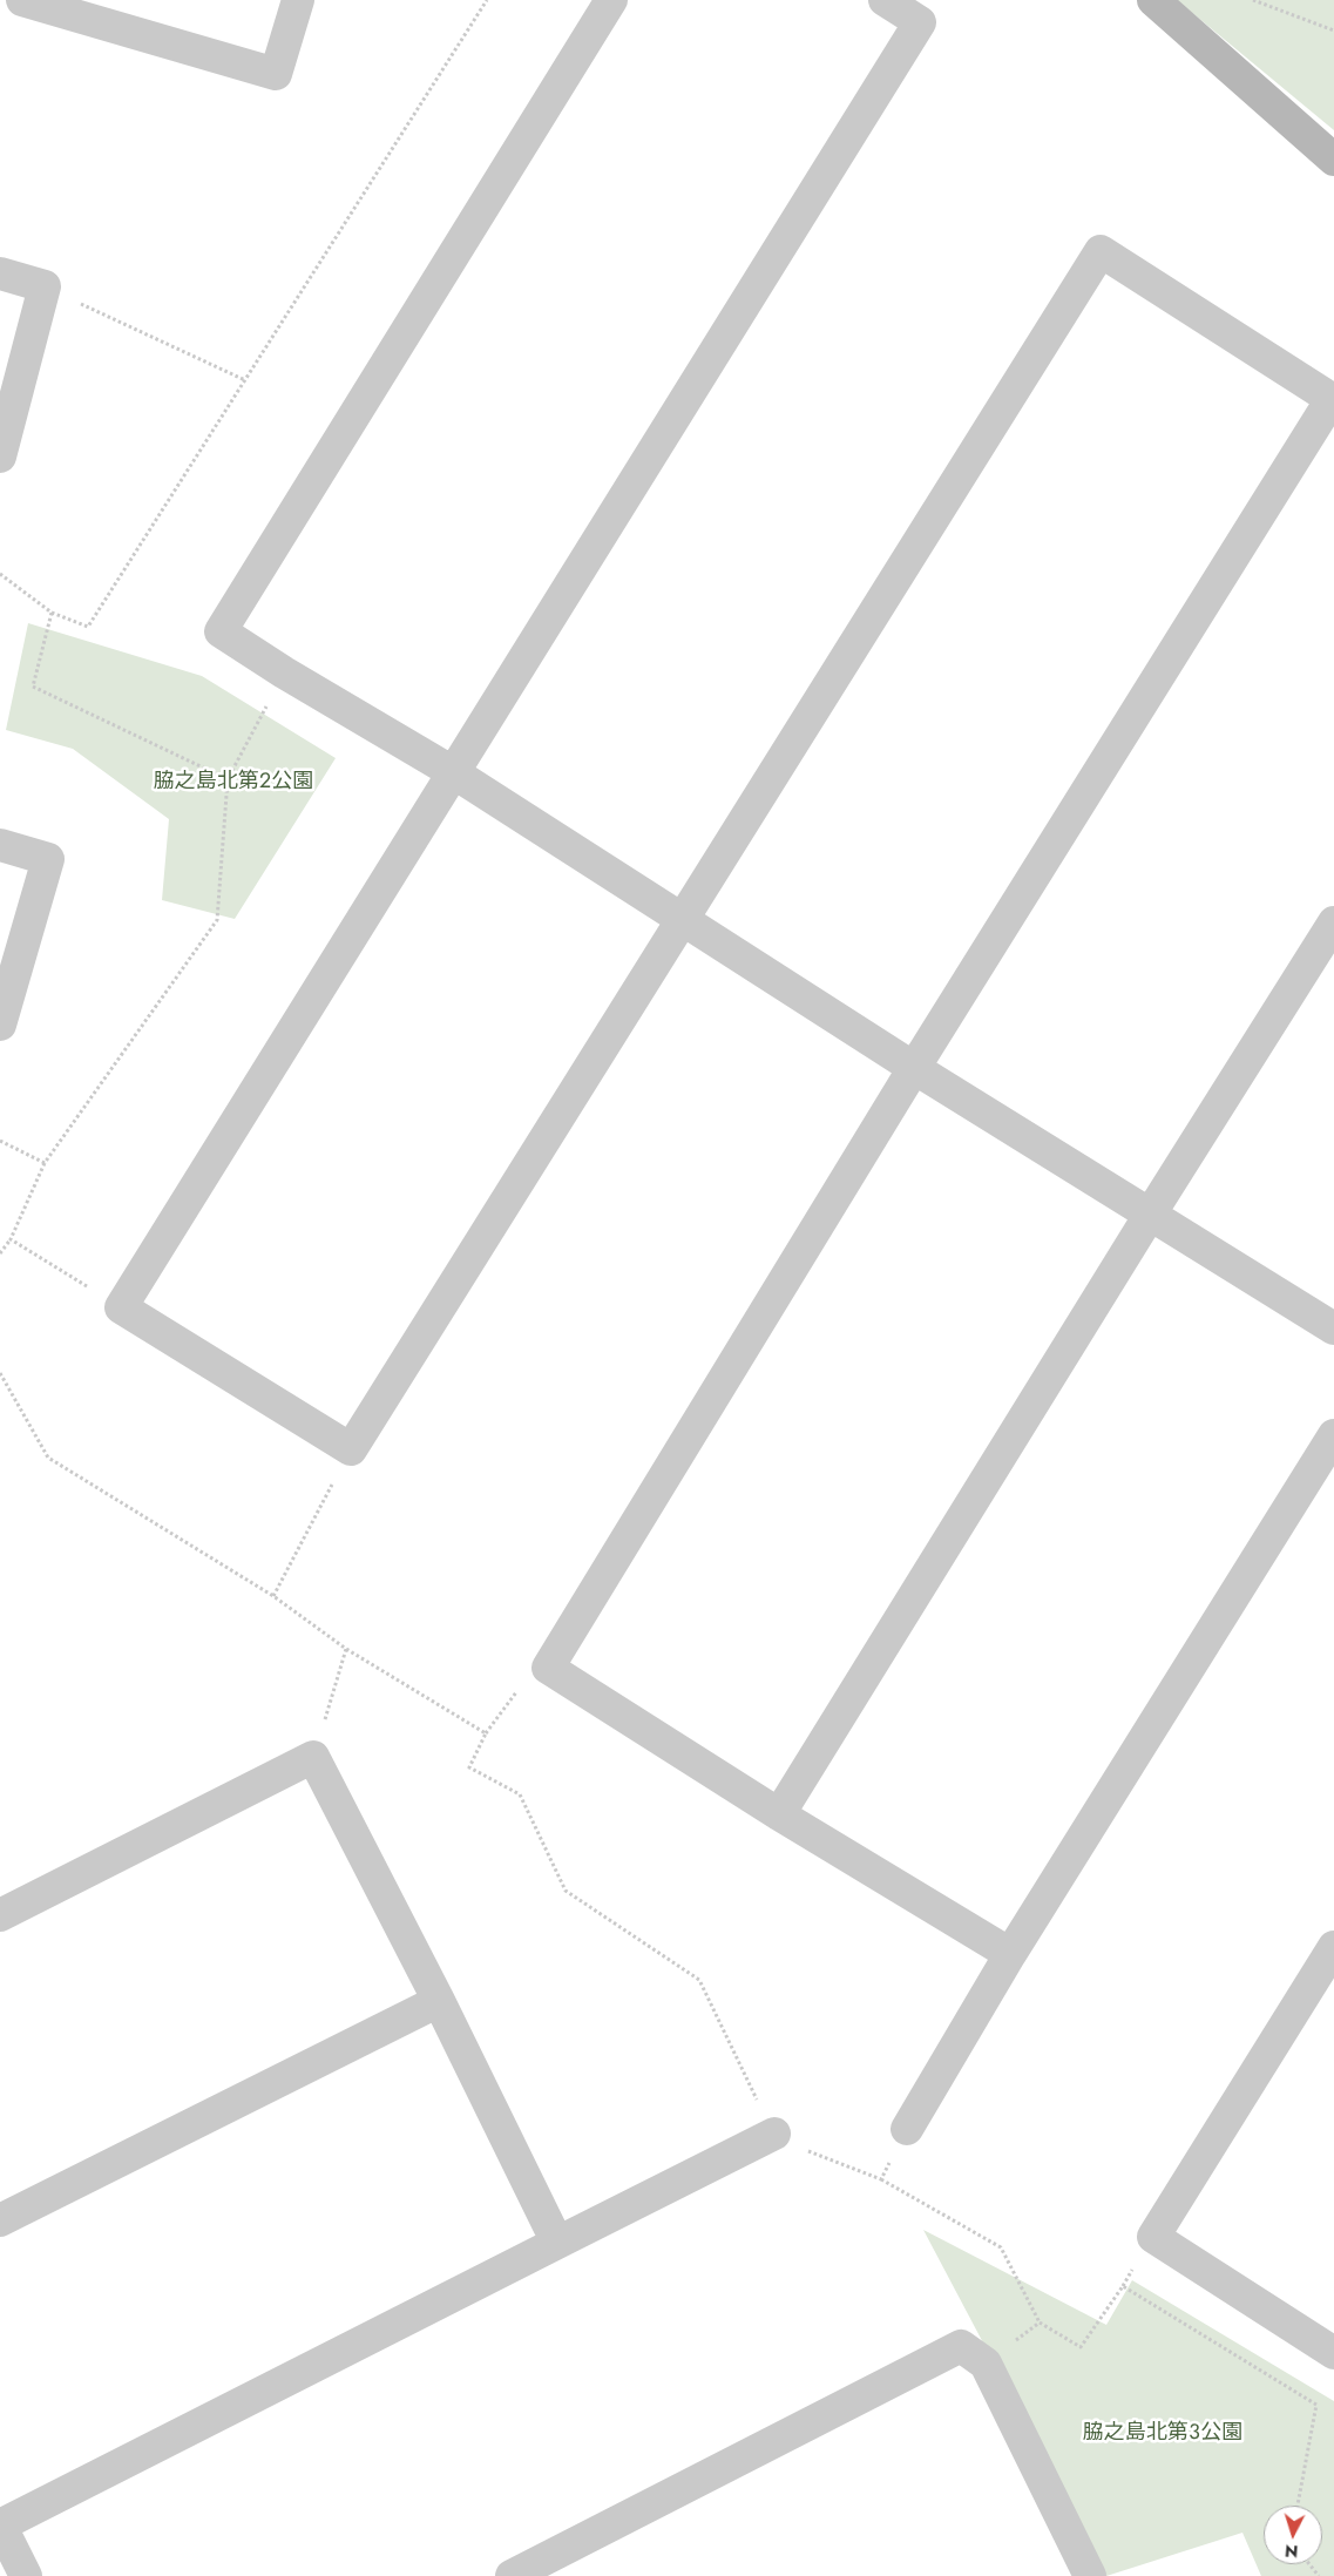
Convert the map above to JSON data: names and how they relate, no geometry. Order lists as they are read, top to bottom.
{
  "parks": ["脇之島北第２公園", "脇之島北第３公園"],
  "north": "bottom"
}
